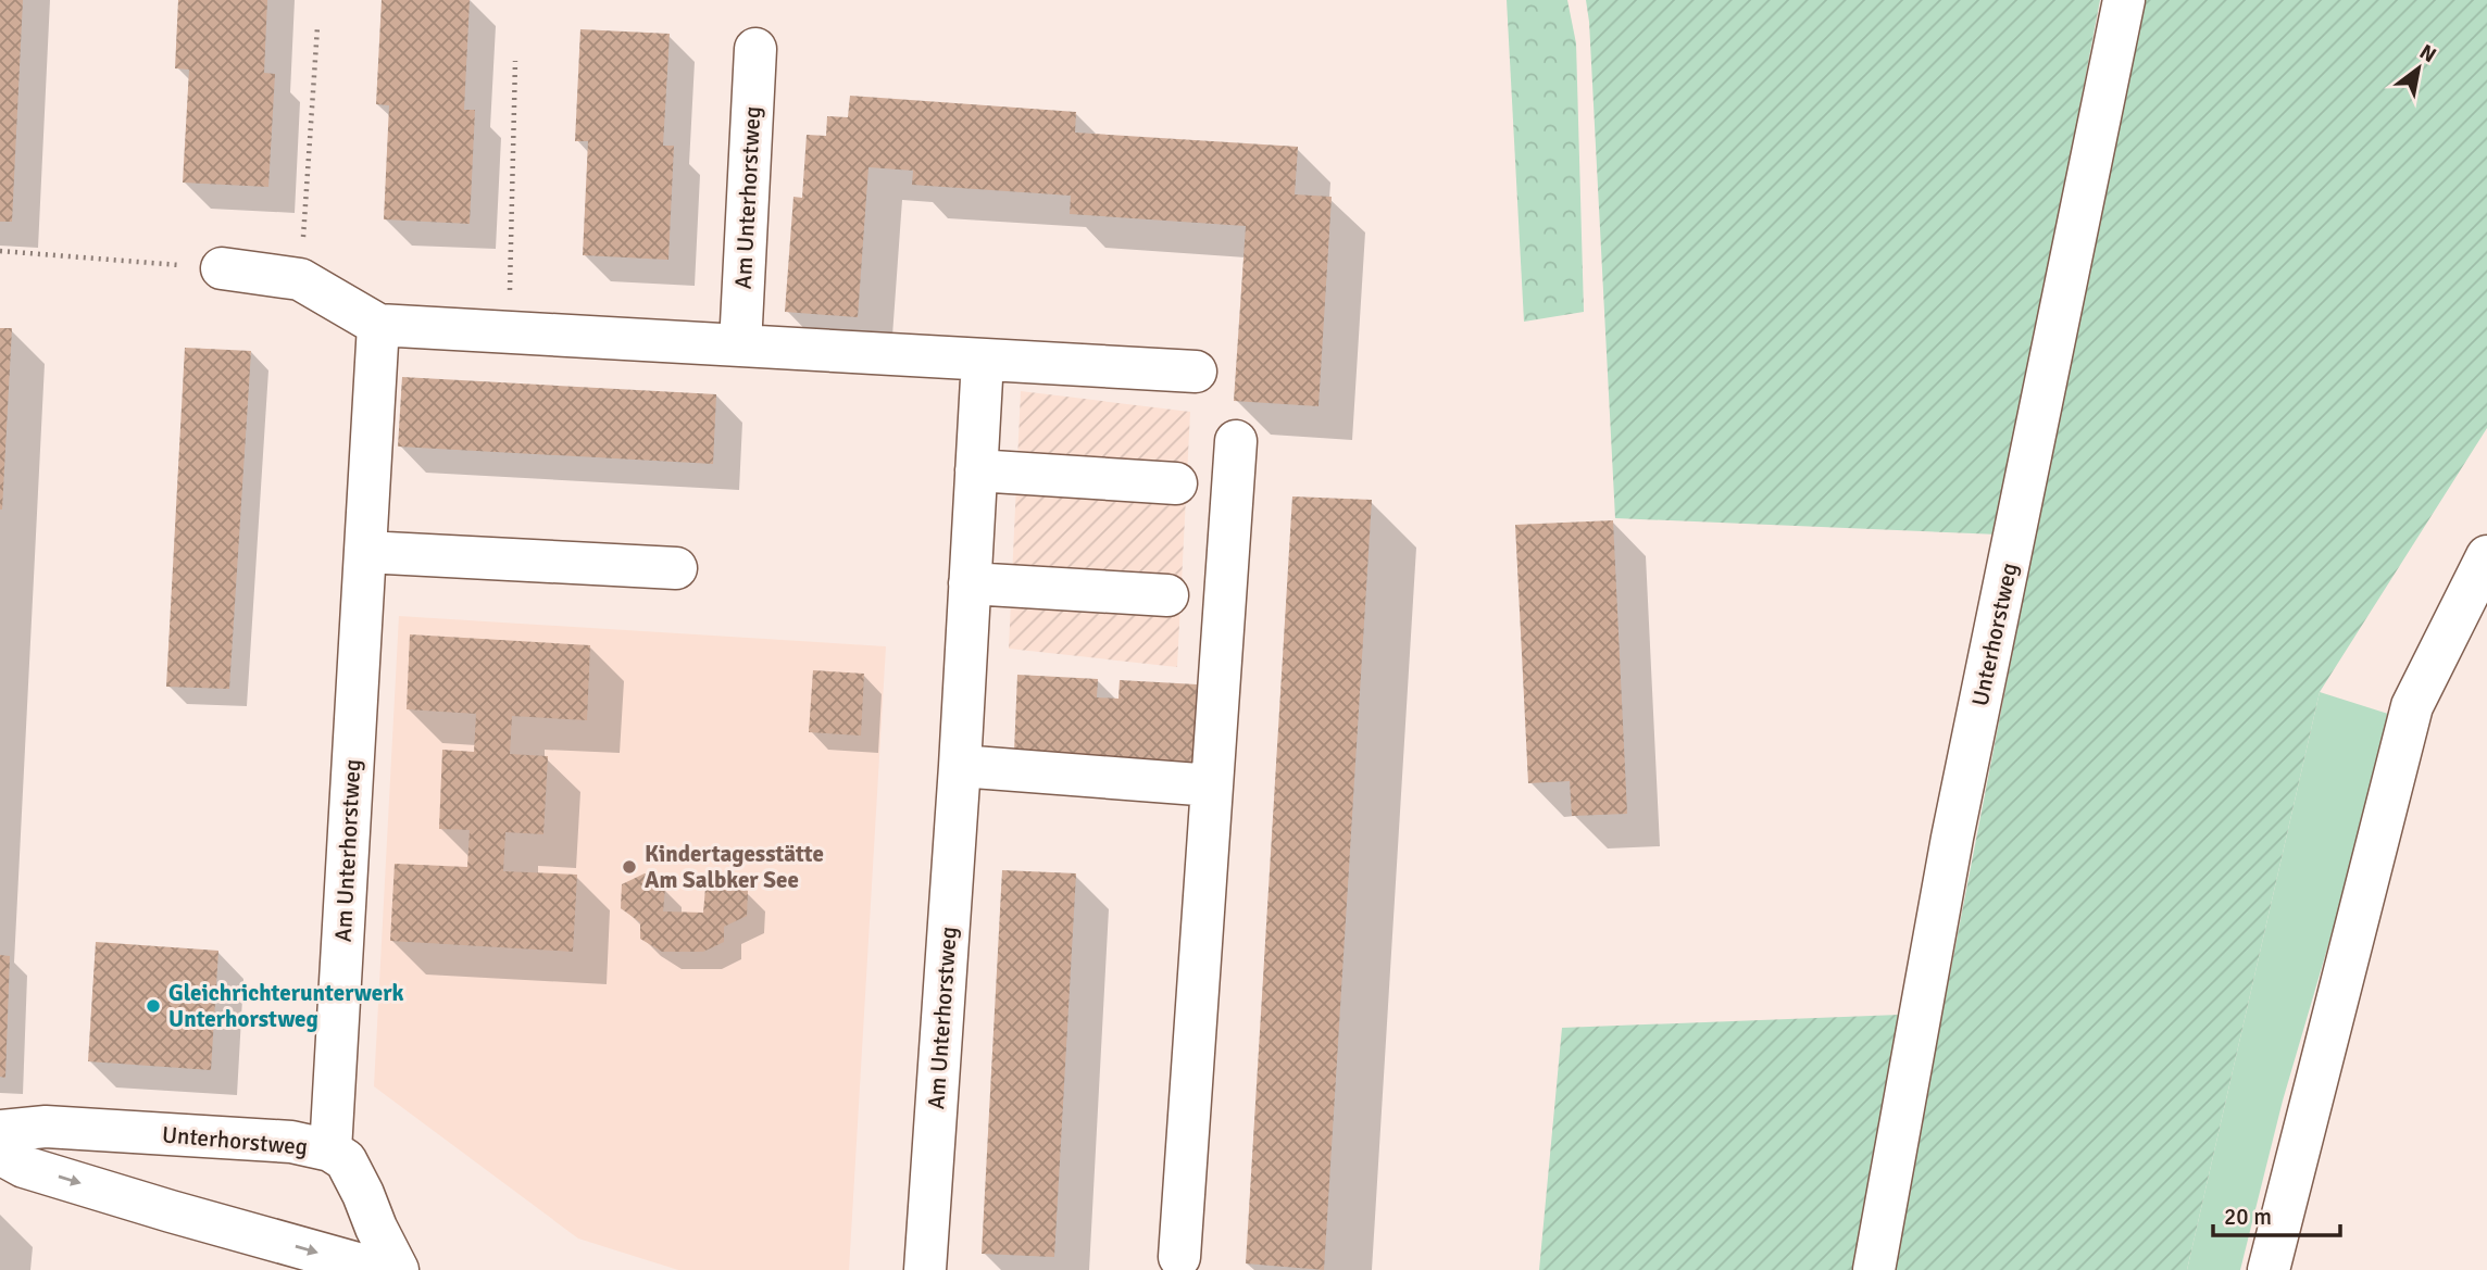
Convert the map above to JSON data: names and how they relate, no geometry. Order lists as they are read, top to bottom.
{
  "streets": {
    "street": ["Am Unterhorstweg", "Unterhorstweg"]
  },
  "crossings": [
    ["Am Unterhorstweg", "Unterhorstweg"]
  ],
  "places": ["Kindertagesstätte Am Salbker See", "Gleichrichterunterwerk Unterhorstweg"],
  "scale_bar": "20 m",
  "north": "top right"
}
